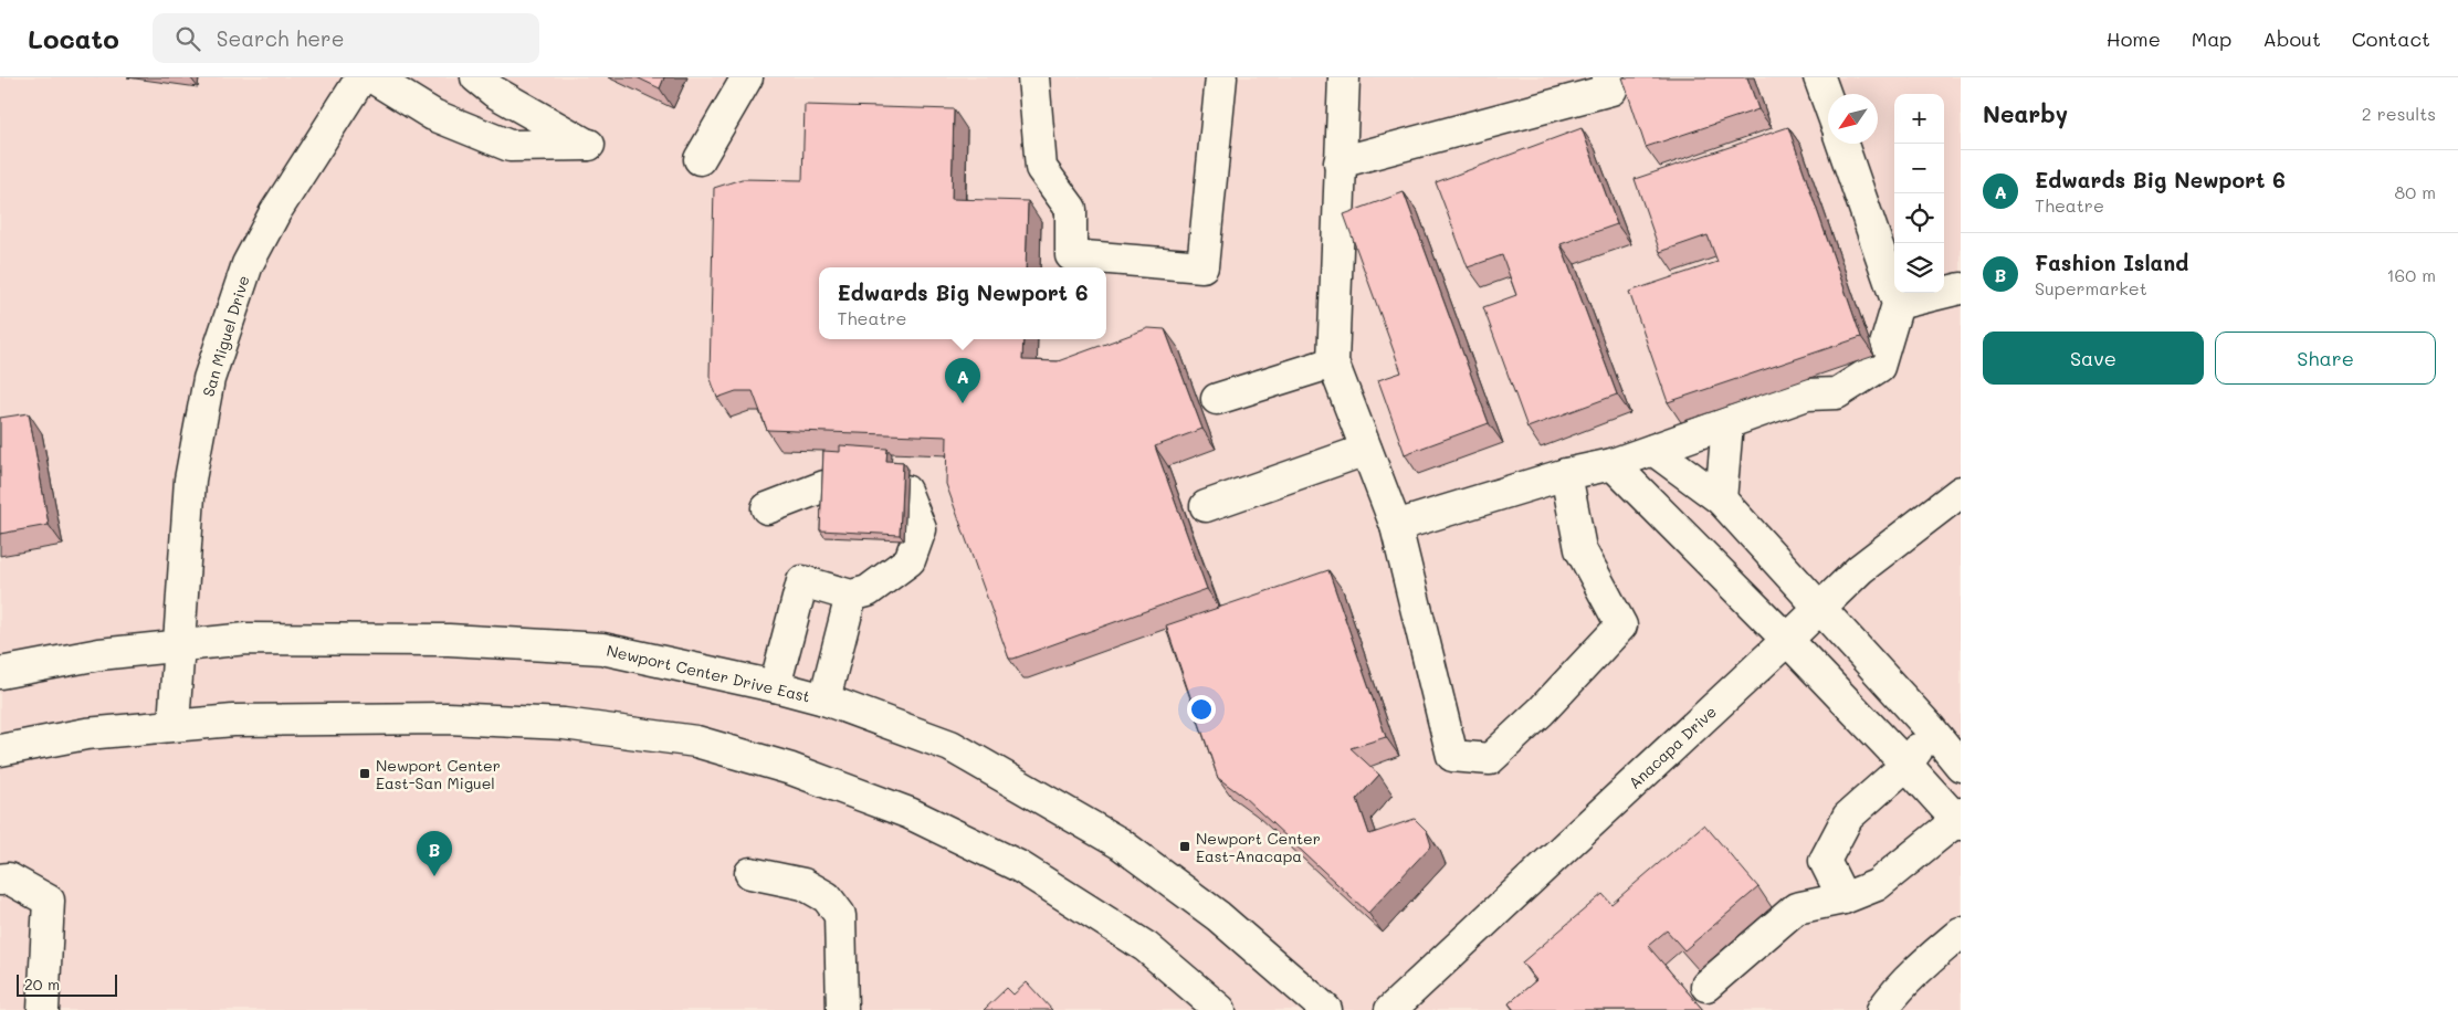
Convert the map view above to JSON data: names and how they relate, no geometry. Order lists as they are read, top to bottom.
{
  "streets": {
    "main road": ["San Miguel Drive", "Newport Center Drive East", "Anacapa Drive"]
  },
  "crossings": [
    ["San Miguel Drive", "Newport Center Drive East"]
  ],
  "places": {
    "transit": ["Newport Center East-San Miguel", "Newport Center East-Anacapa"]
  },
  "scale_bar": "20 m",
  "north": "bottom left",
  "page": {
    "header": "Locato",
    "search": "Search here",
    "nav": [
      "Home",
      "Map",
      "About",
      "Contact"
    ],
    "heading": ["Nearby", "2 results"],
    "map_buttons": ["+", "−"],
    "list": [
      {
        "mark": "A",
        "name": "Edwards Big Newport 6",
        "note": "Theatre",
        "value": "80 m"
      },
      {
        "mark": "B",
        "name": "Fashion Island",
        "note": "Supermarket",
        "value": "160 m"
      }
    ],
    "popup": ["Edwards Big Newport 6", "Theatre"],
    "buttons": ["Save", "Share"],
    "pins": ["A", "B"],
    "scale": "20 m"
  }
}
